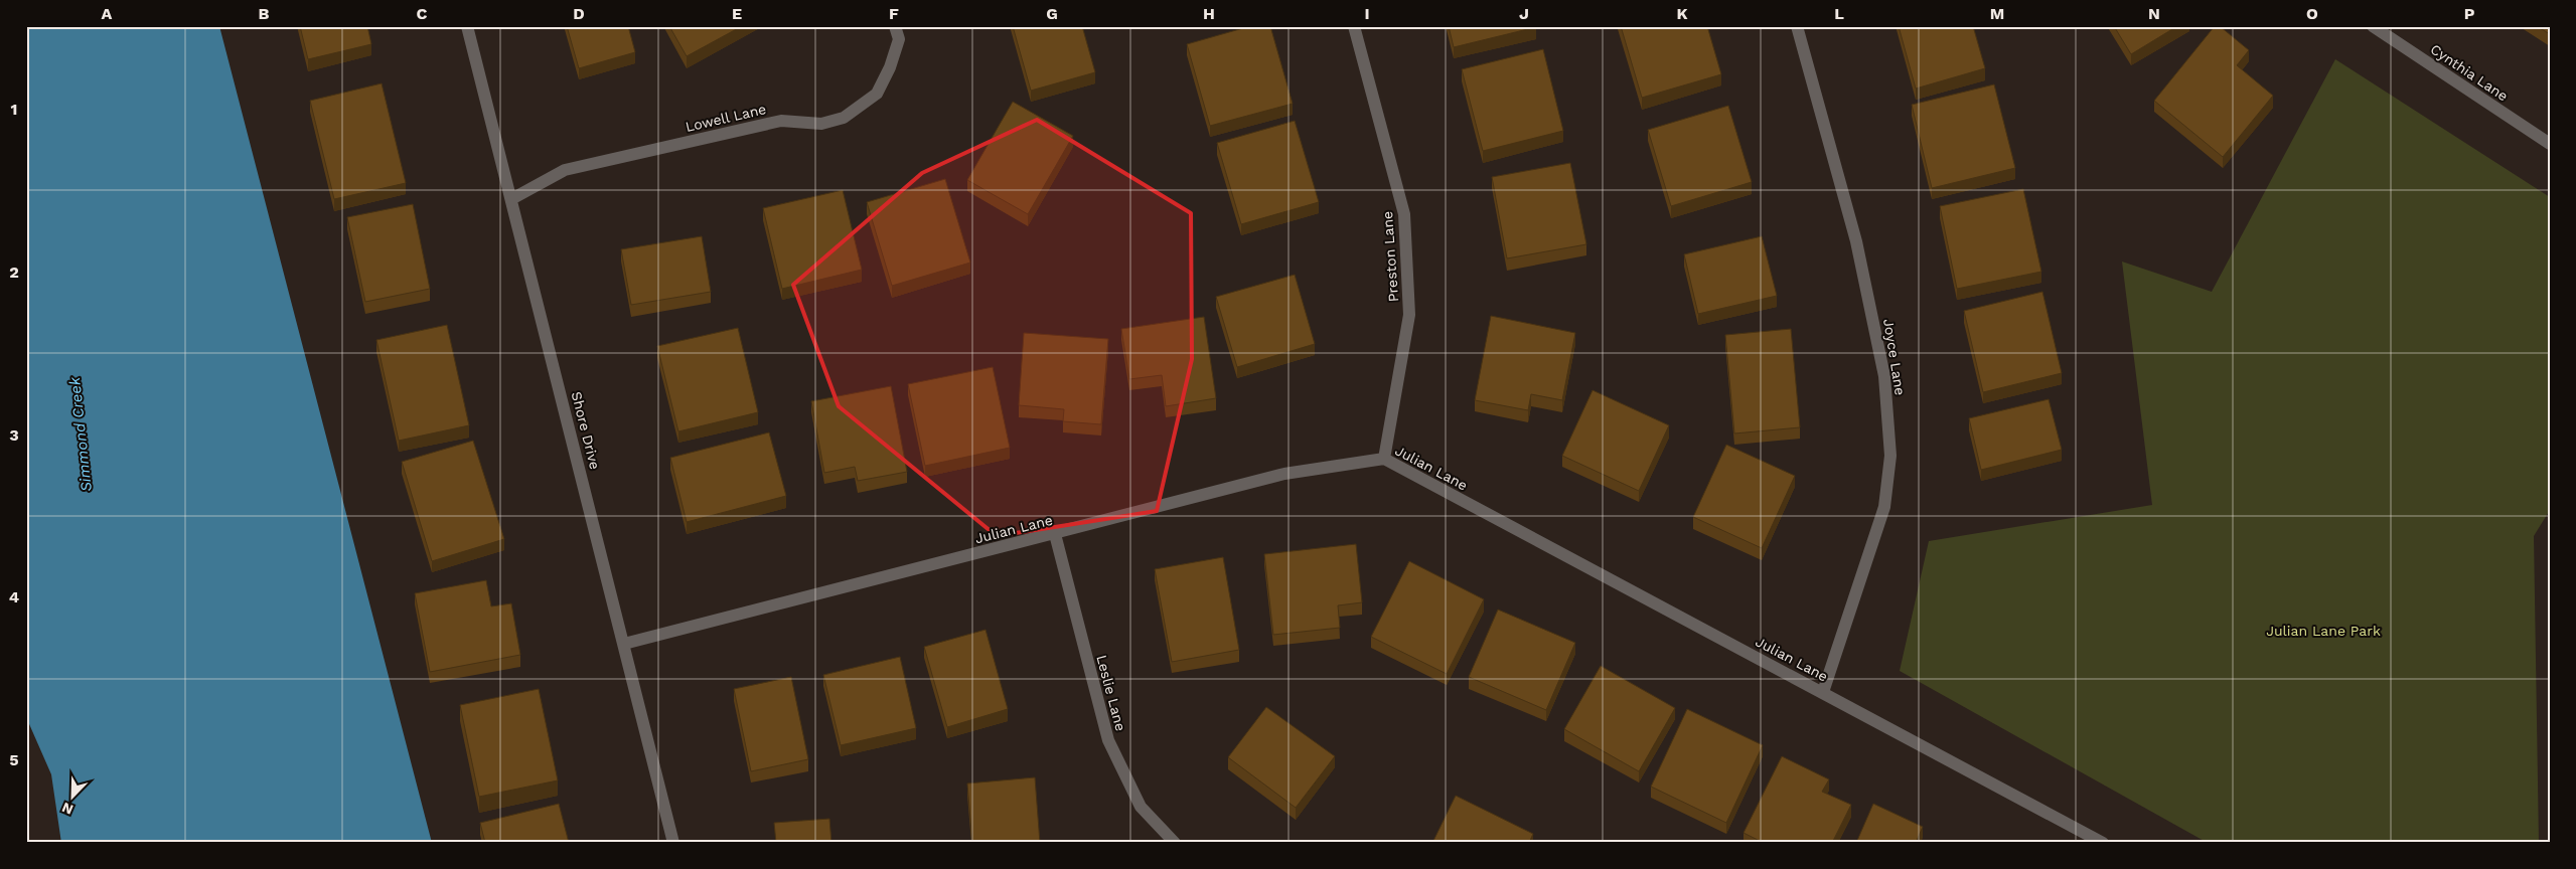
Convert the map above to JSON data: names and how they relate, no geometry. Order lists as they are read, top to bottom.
{
  "streets": {
    "street": [
      "Cynthia Lane",
      "Lowell Lane",
      "Preston Lane",
      "Joyce Lane",
      "Shore Drive",
      "Julian Lane",
      "Leslie Lane"
    ]
  },
  "crossings": [
    ["Lowell Lane", "Shore Drive"],
    ["Preston Lane", "Julian Lane"],
    ["Joyce Lane", "Julian Lane"],
    ["Shore Drive", "Julian Lane"],
    ["Julian Lane", "Leslie Lane"]
  ],
  "water": ["Simmond Creek"],
  "parks": ["Julian Lane Park"],
  "north": "bottom left",
  "grid": {
    "columns": [
      "A",
      "B",
      "C",
      "D",
      "E",
      "F",
      "G",
      "H",
      "I",
      "J",
      "K",
      "L",
      "M",
      "N",
      "O",
      "P"
    ],
    "rows": [
      "1",
      "2",
      "3",
      "4",
      "5"
    ]
  }
}
